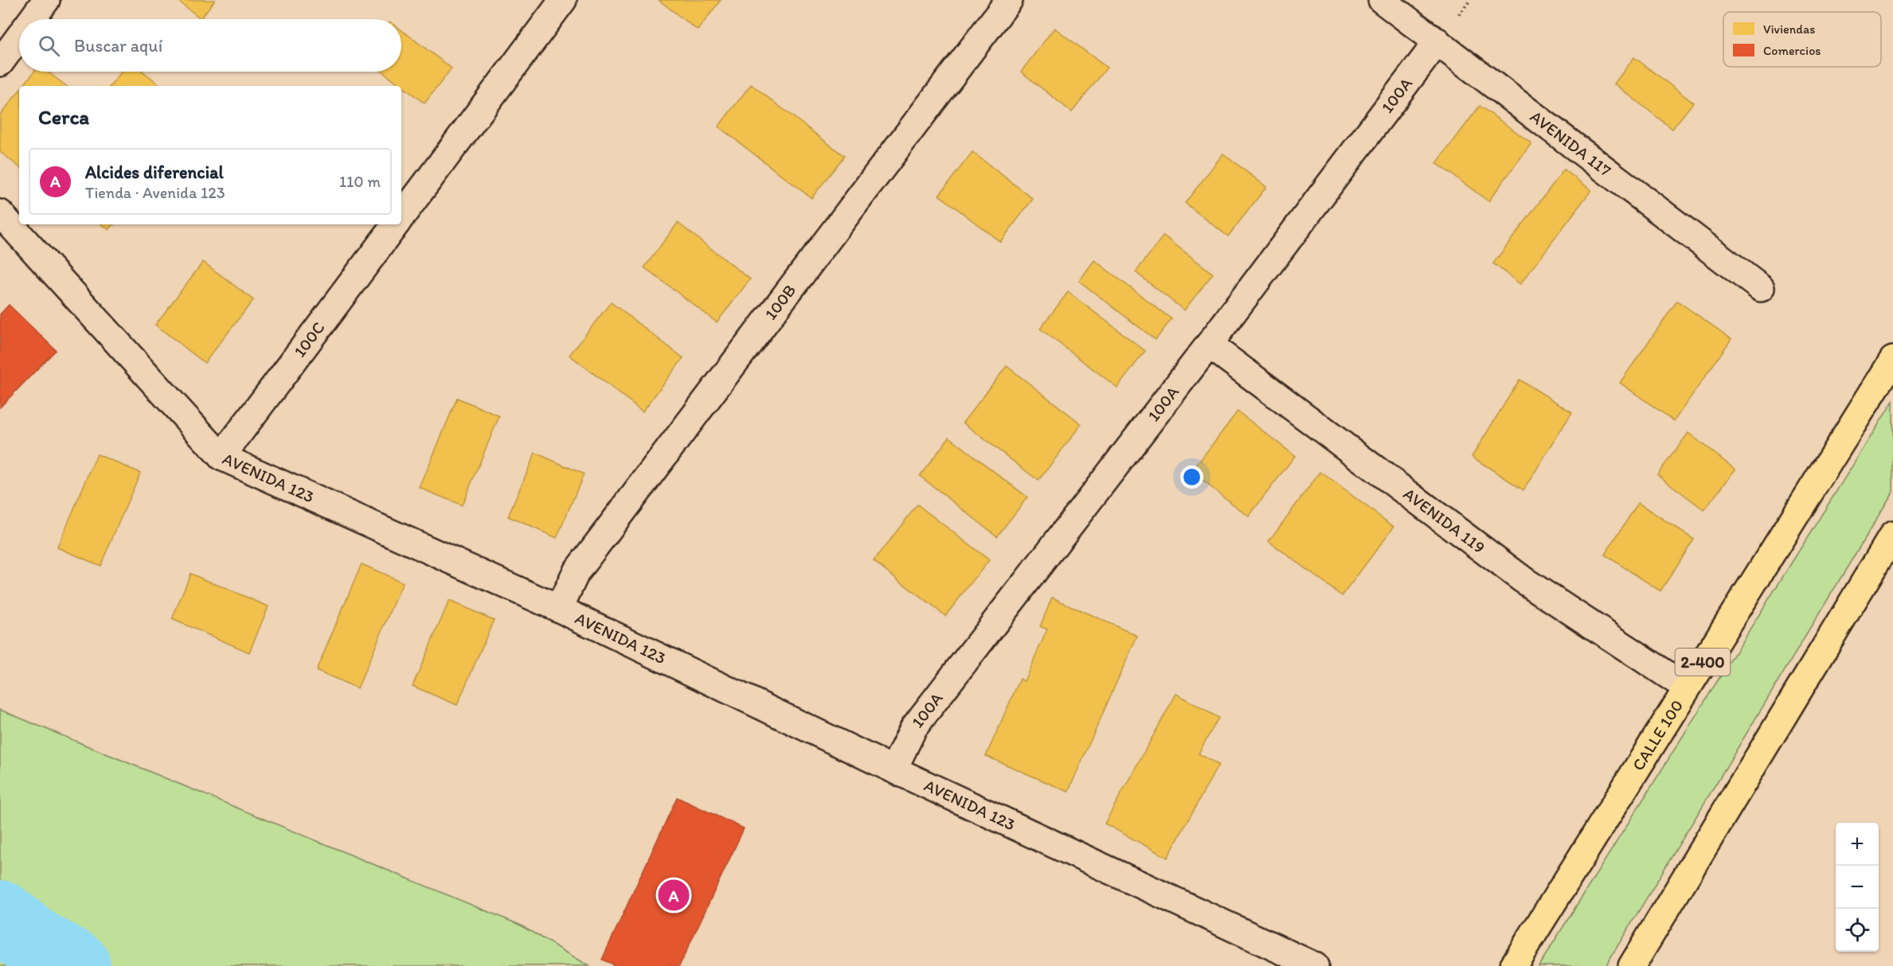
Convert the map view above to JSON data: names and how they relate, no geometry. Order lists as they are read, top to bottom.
{
  "streets": {
    "highway": ["2-400", "CALLE 100"],
    "street": [
      "100A",
      "AVENIDA 117",
      "100B",
      "100C",
      "AVENIDA 123",
      "AVENIDA 119"
    ]
  },
  "crossings": [
    ["100A", "AVENIDA 117"],
    ["100A", "AVENIDA 123"],
    ["100A", "AVENIDA 119"],
    ["100B", "AVENIDA 123"],
    ["100C", "AVENIDA 123"],
    ["AVENIDA 119", "CALLE 100"]
  ],
  "legend": ["Viviendas", "Comercios"],
  "page": {
    "search": "Buscar aquí",
    "heading": "Cerca",
    "list": [
      {
        "mark": "A",
        "name": "Alcides diferencial",
        "note": "Tienda · Avenida 123",
        "value": "110 m"
      }
    ],
    "map_buttons": ["+", "−"],
    "pins": "A"
  }
}
